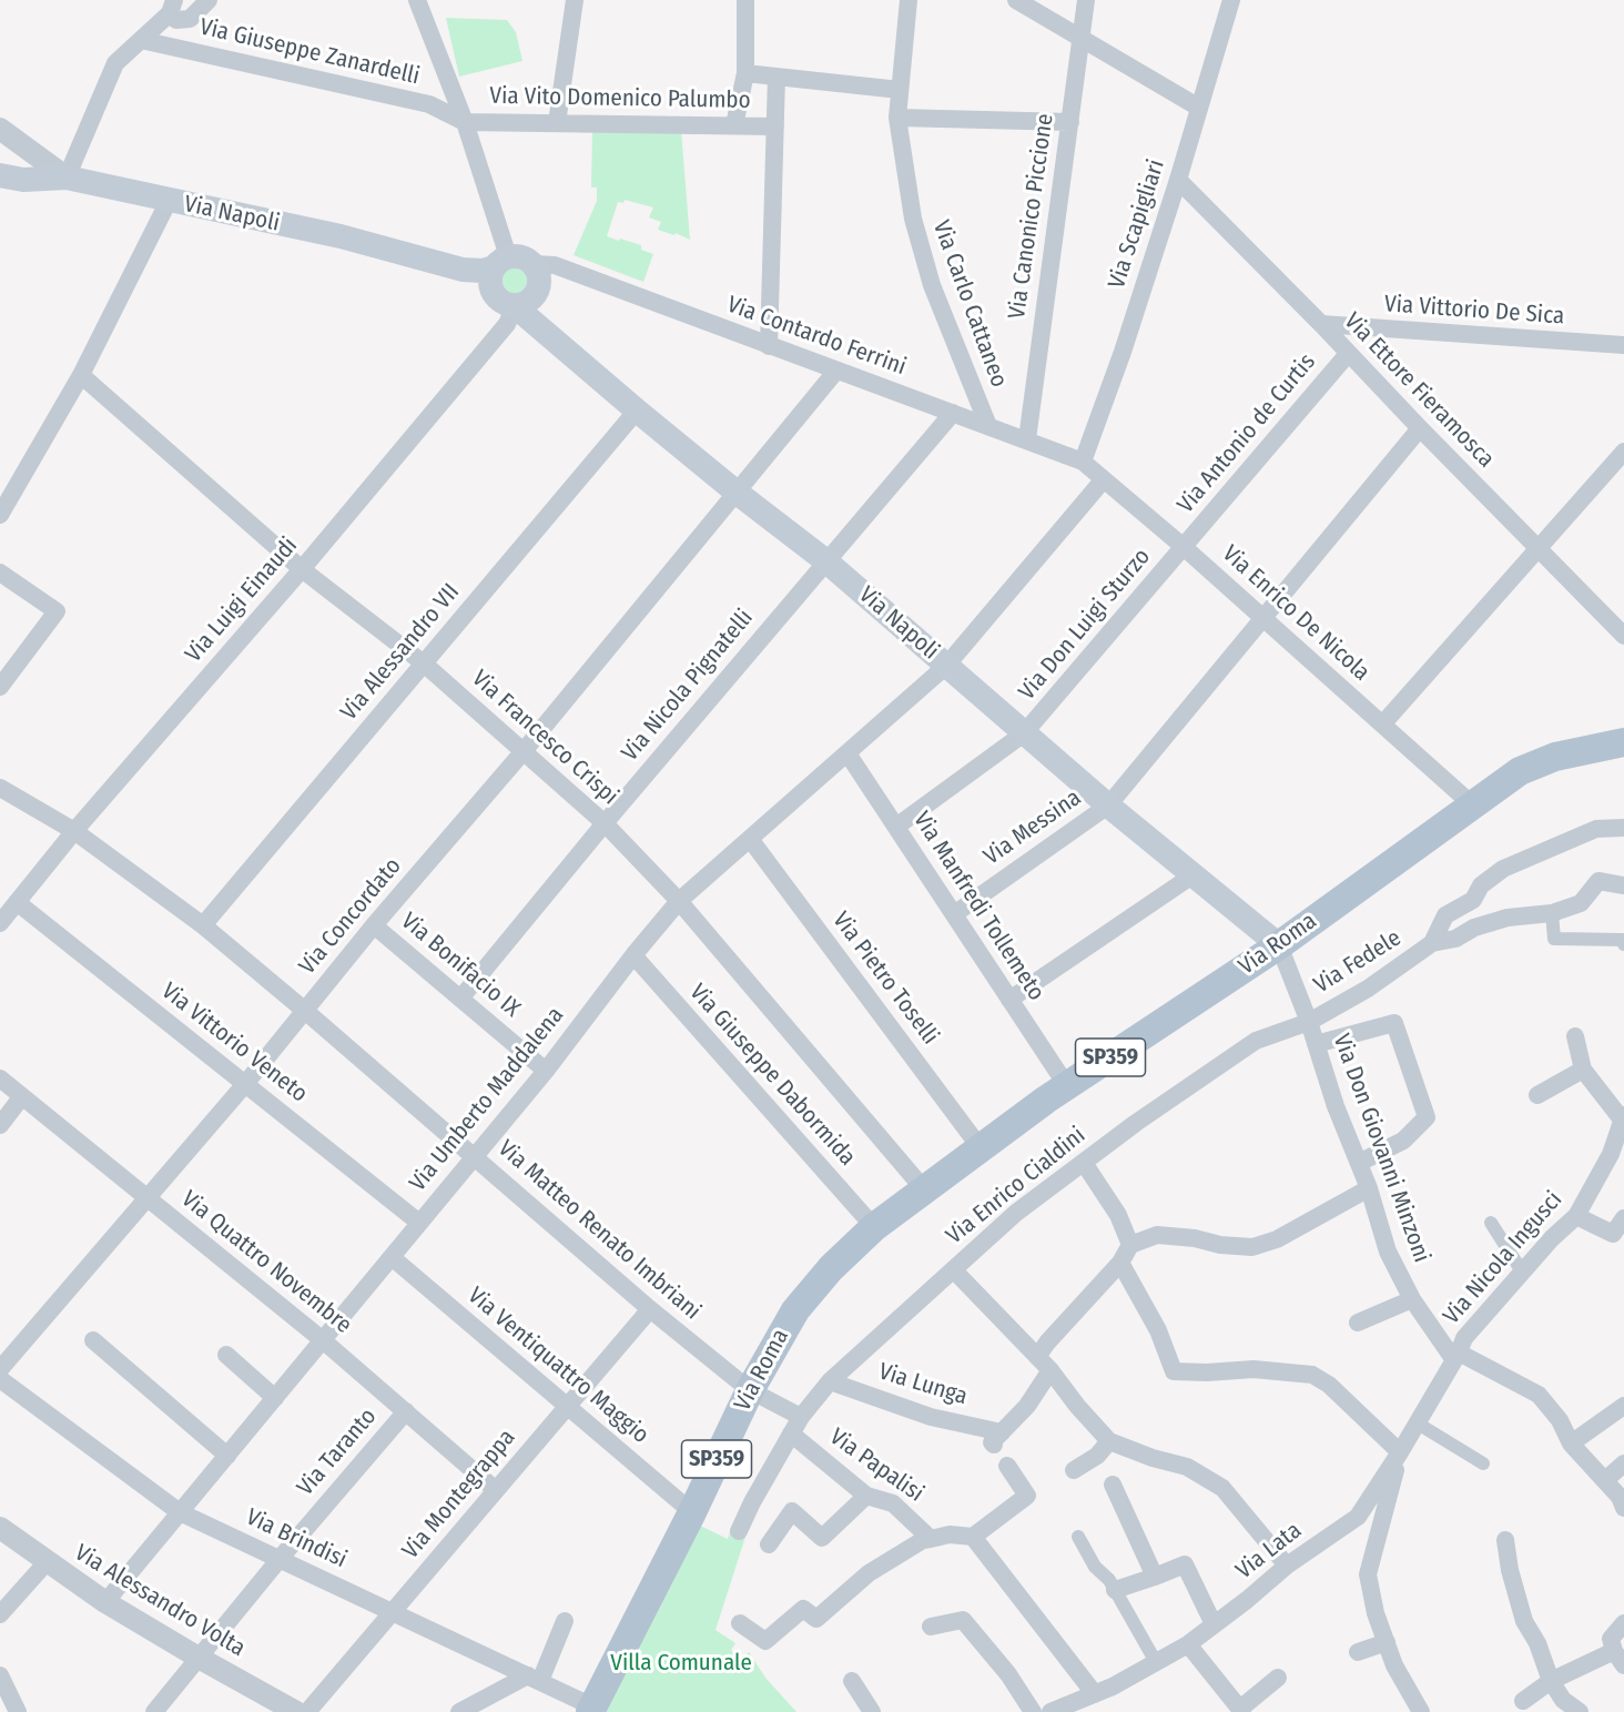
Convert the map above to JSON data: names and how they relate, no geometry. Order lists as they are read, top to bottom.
{
  "streets": {
    "main road": ["Via Napoli", "Via Roma", "SP359"],
    "street": [
      "Via Giuseppe Zanardelli",
      "Via Vito Domenico Palumbo",
      "Via Canonico Piccione",
      "Via Scapigliari",
      "Via Carlo Cattaneo",
      "Via Vittorio De Sica",
      "Via Contardo Ferrini",
      "Via Ettore Fieramosca",
      "Via Antonio de Curtis",
      "Via Luigi Einaudi",
      "Via Enrico De Nicola",
      "Via Don Luigi Sturzo",
      "Via Alessandro VII",
      "Via Nicola Pignatelli",
      "Via Francesco Crispi",
      "Via Messina",
      "Via Manfredi Tollemeto",
      "Via Concordato",
      "Via Fedele",
      "Via Bonifacio IX",
      "Via Pietro Toselli",
      "Via Vittorio Veneto",
      "Via Giuseppe Dabormida",
      "Via Umberto Maddalena",
      "Via Don Giovanni Minzoni",
      "Via Enrico Cialdini",
      "Via Matteo Renato Imbriani",
      "Via Nicola Ingusci",
      "Via Quattro Novembre",
      "Via Ventiquattro Maggio",
      "Via Lunga",
      "Via Taranto",
      "Via Papalisi",
      "Via Montegrappa",
      "Via Brindisi",
      "Via Lata",
      "Via Alessandro Volta"
    ]
  },
  "crossings": [
    ["Via Giuseppe Zanardelli", "Via Vito Domenico Palumbo"],
    ["Via Napoli", "Via Contardo Ferrini"],
    ["Via Napoli", "Via Luigi Einaudi"],
    ["Via Napoli", "Via Don Luigi Sturzo"],
    ["Via Napoli", "Via Alessandro VII"],
    ["Via Napoli", "Via Nicola Pignatelli"],
    ["Via Napoli", "Via Messina"],
    ["Via Napoli", "Via Concordato"],
    ["Via Napoli", "Via Roma"],
    ["Via Napoli", "Via Umberto Maddalena"],
    ["Via Napoli", "Via Don Giovanni Minzoni"],
    ["Via Canonico Piccione", "Via Contardo Ferrini"],
    ["Via Scapigliari", "Via Contardo Ferrini"],
    ["Via Scapigliari", "Via Ettore Fieramosca"],
    ["Via Scapigliari", "Via Enrico De Nicola"],
    ["Via Carlo Cattaneo", "Via Contardo Ferrini"],
    ["Via Vittorio De Sica", "Via Ettore Fieramosca"],
    ["Via Contardo Ferrini", "Via Luigi Einaudi"],
    ["Via Contardo Ferrini", "Via Enrico De Nicola"],
    ["Via Contardo Ferrini", "Via Nicola Pignatelli"],
    ["Via Contardo Ferrini", "Via Concordato"],
    ["Via Ettore Fieramosca", "Via Antonio de Curtis"],
    ["Via Ettore Fieramosca", "Via Messina"],
    ["Via Antonio de Curtis", "Via Enrico De Nicola"],
    ["Via Antonio de Curtis", "Via Don Luigi Sturzo"],
    ["Via Luigi Einaudi", "Via Francesco Crispi"],
    ["Via Luigi Einaudi", "Via Vittorio Veneto"],
    ["Via Luigi Einaudi", "Via Matteo Renato Imbriani"],
    ["Via Enrico De Nicola", "Via Don Luigi Sturzo"],
    ["Via Enrico De Nicola", "Via Messina"],
    ["Via Enrico De Nicola", "Via Roma"],
    ["Via Enrico De Nicola", "Via Umberto Maddalena"],
    ["Via Don Luigi Sturzo", "Via Manfredi Tollemeto"],
    ["Via Alessandro VII", "Via Francesco Crispi"],
    ["Via Alessandro VII", "Via Matteo Renato Imbriani"],
    ["Via Nicola Pignatelli", "Via Francesco Crispi"],
    ["Via Nicola Pignatelli", "Via Bonifacio IX"],
    ["Via Francesco Crispi", "Via Concordato"],
    ["Via Francesco Crispi", "Via Roma"],
    ["Via Francesco Crispi", "SP359"],
    ["Via Francesco Crispi", "Via Umberto Maddalena"],
    ["Via Messina", "Via Manfredi Tollemeto"],
    ["Via Manfredi Tollemeto", "Via Roma"],
    ["Via Manfredi Tollemeto", "Via Umberto Maddalena"],
    ["Via Concordato", "Via Bonifacio IX"],
    ["Via Concordato", "Via Vittorio Veneto"],
    ["Via Concordato", "Via Matteo Renato Imbriani"],
    ["Via Concordato", "Via Quattro Novembre"],
    ["Via Roma", "Via Pietro Toselli"],
    ["Via Roma", "SP359"],
    ["Via Roma", "Via Giuseppe Dabormida"],
    ["Via Roma", "Via Don Giovanni Minzoni"],
    ["Via Roma", "Via Matteo Renato Imbriani"],
    ["Via Roma", "Via Ventiquattro Maggio"],
    ["Via Roma", "Via Brindisi"],
    ["Via Fedele", "Via Don Giovanni Minzoni"],
    ["Via Fedele", "Via Enrico Cialdini"],
    ["Via Bonifacio IX", "Via Umberto Maddalena"],
    ["Via Pietro Toselli", "Via Umberto Maddalena"],
    ["Via Vittorio Veneto", "Via Umberto Maddalena"],
    ["SP359", "Via Giuseppe Dabormida"],
    ["Via Giuseppe Dabormida", "Via Umberto Maddalena"],
    ["Via Umberto Maddalena", "Via Matteo Renato Imbriani"],
    ["Via Umberto Maddalena", "Via Quattro Novembre"],
    ["Via Umberto Maddalena", "Via Ventiquattro Maggio"],
    ["Via Umberto Maddalena", "Via Brindisi"],
    ["Via Umberto Maddalena", "Via Alessandro Volta"],
    ["Via Don Giovanni Minzoni", "Via Enrico Cialdini"],
    ["Via Don Giovanni Minzoni", "Via Nicola Ingusci"],
    ["Via Don Giovanni Minzoni", "Via Lata"],
    ["Via Enrico Cialdini", "Via Matteo Renato Imbriani"],
    ["Via Enrico Cialdini", "Via Lunga"],
    ["Via Enrico Cialdini", "Via Papalisi"],
    ["Via Matteo Renato Imbriani", "Via Montegrappa"],
    ["Via Nicola Ingusci", "Via Lata"],
    ["Via Quattro Novembre", "Via Taranto"],
    ["Via Quattro Novembre", "Via Montegrappa"],
    ["Via Ventiquattro Maggio", "Via Montegrappa"],
    ["Via Taranto", "Via Brindisi"],
    ["Via Taranto", "Via Alessandro Volta"],
    ["Via Montegrappa", "Via Brindisi"]
  ],
  "parks": ["Villa Comunale"]
}
